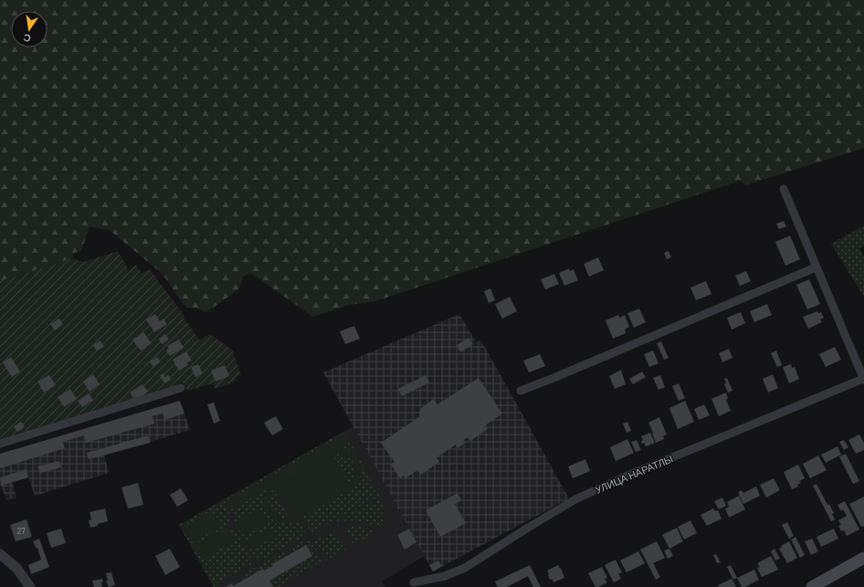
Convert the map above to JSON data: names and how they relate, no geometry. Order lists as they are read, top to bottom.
{
  "streets": {
    "street": ["УЛИЦА НАРАТЛЫ"]
  },
  "house_numbers": ["27"],
  "north": "bottom"
}
